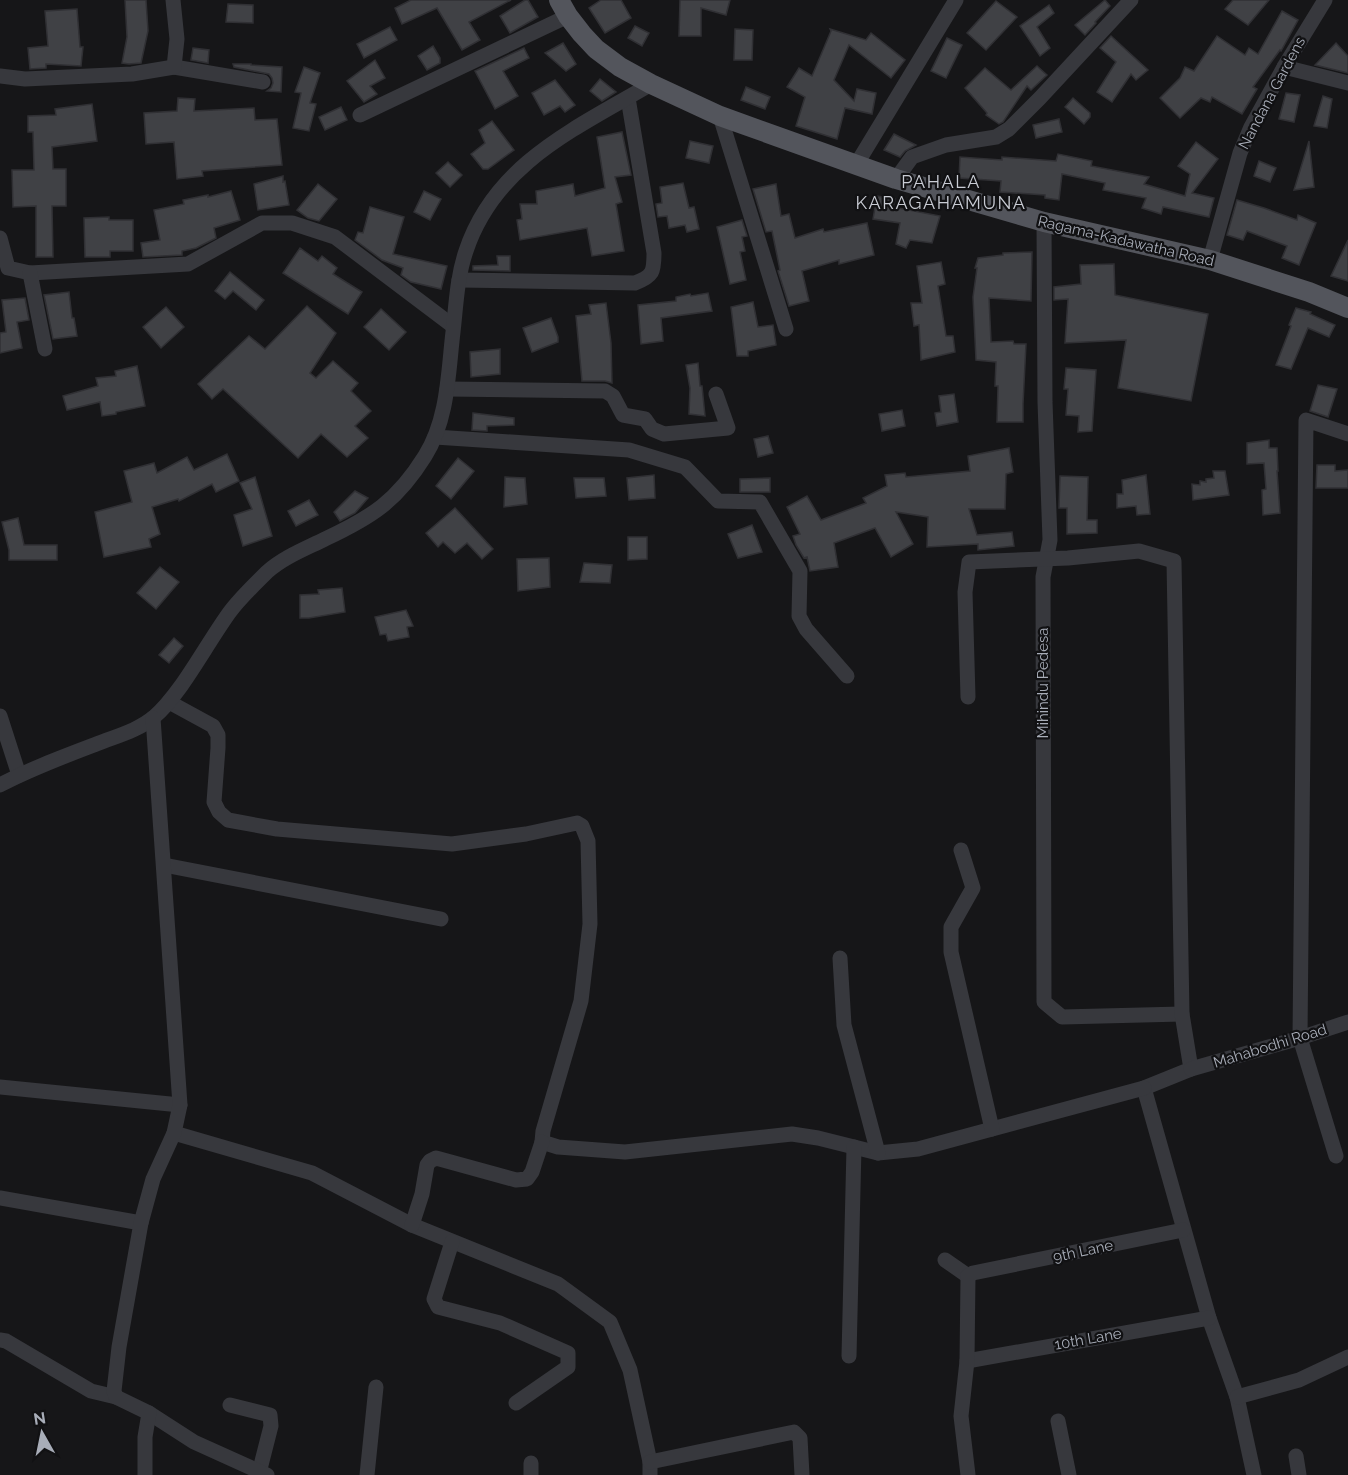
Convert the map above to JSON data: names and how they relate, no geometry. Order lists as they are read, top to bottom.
{
  "streets": {
    "main road": ["Ragama-Kadawatha Road"],
    "street": [
      "Nandana Gardens",
      "Mihindu Pedesa",
      "Mahabodhi Road",
      "9th Lane",
      "10th Lane"
    ]
  },
  "crossings": [
    ["Nandana Gardens", "Ragama-Kadawatha Road"],
    ["Ragama-Kadawatha Road", "Mihindu Pedesa"]
  ],
  "districts": ["PAHALA KARAGAHAMUNA"],
  "north": "top"
}
